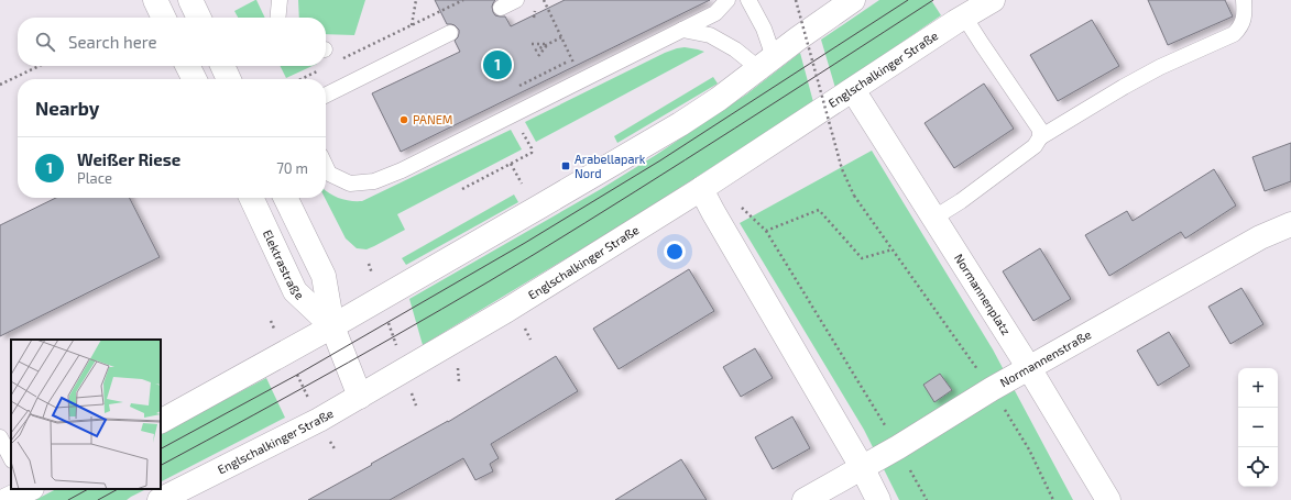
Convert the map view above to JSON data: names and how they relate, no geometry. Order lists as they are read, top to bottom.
{
  "streets": {
    "street": [
      "Englschalkinger Straße",
      "Elektrastraße",
      "Normannenplatz",
      "Normannenstraße"
    ]
  },
  "crossings": [
    ["Englschalkinger Straße", "Elektrastraße"],
    ["Englschalkinger Straße", "Normannenplatz"],
    ["Normannenplatz", "Normannenstraße"]
  ],
  "places": {
    "other": ["PANEM"],
    "transit": ["Arabellapark Nord"]
  },
  "page": {
    "search": "Search here",
    "pins": "1",
    "heading": "Nearby",
    "list": [
      {
        "mark": "1",
        "name": "Weißer Riese",
        "note": "Place",
        "value": "70 m"
      }
    ],
    "map_buttons": ["+", "−"]
  }
}
